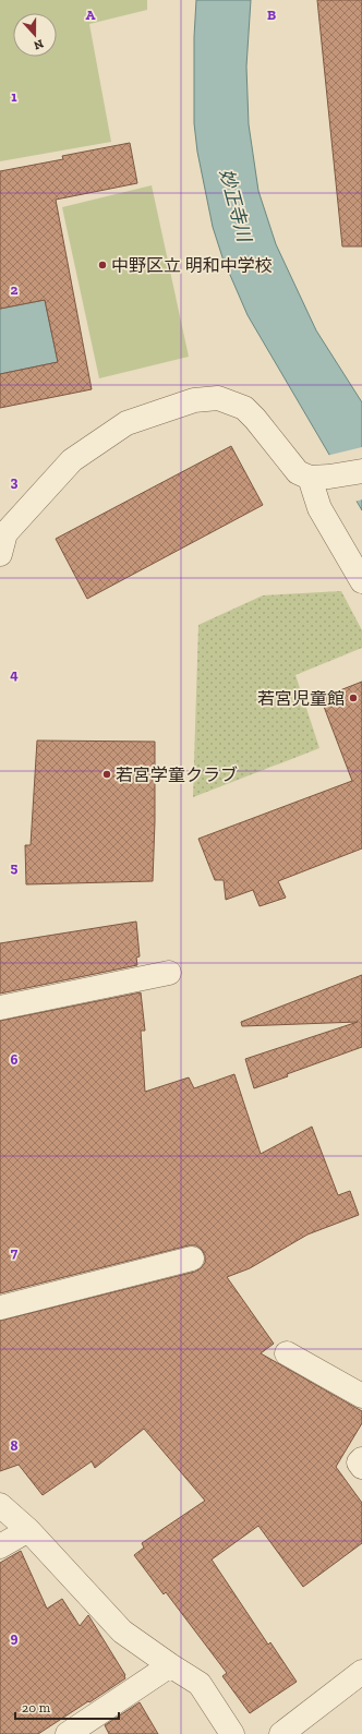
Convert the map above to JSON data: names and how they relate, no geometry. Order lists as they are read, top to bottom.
{
  "water": ["妙正寺川"],
  "places": ["中野区立 明和中学校", "若宮児童館", "若宮学童クラブ"],
  "scale_bar": "20 m",
  "north": "bottom",
  "grid": {
    "columns": ["A", "B"],
    "rows": [
      "1",
      "2",
      "3",
      "4",
      "5",
      "6",
      "7",
      "8",
      "9"
    ]
  }
}
